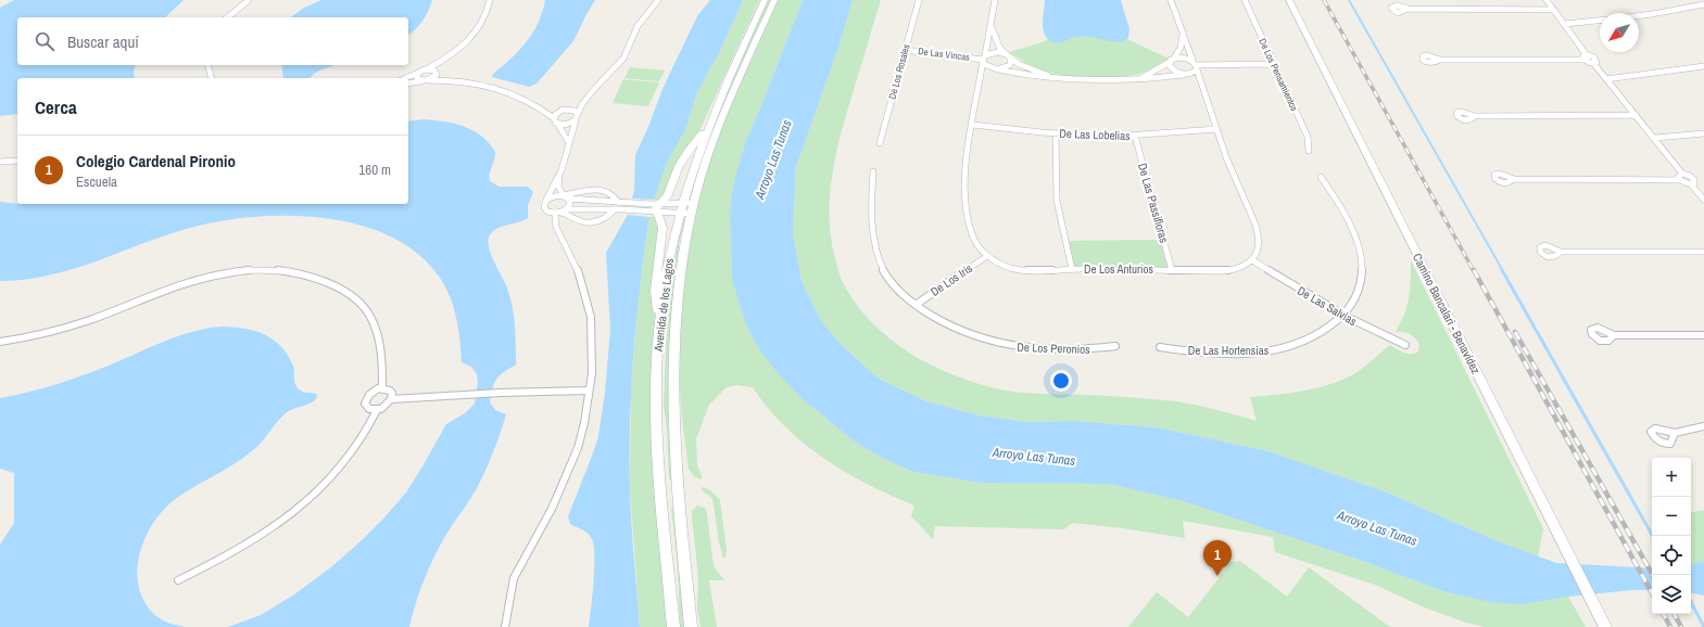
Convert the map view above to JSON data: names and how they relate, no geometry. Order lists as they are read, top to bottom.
{
  "streets": {
    "street": [
      "De Las Vincas",
      "De Los Rosales",
      "De Los Pensamientos",
      "De Las Lobelias",
      "De Las Passifloras",
      "De Los Anturios",
      "De Los Iris",
      "Avenida de los Lagos",
      "De Las Salvias",
      "Camino Bancalari - Benavídez",
      "De Los Peronios",
      "De Las Hortensias"
    ]
  },
  "crossings": [
    ["De Las Vincas", "De Los Rosales"],
    ["De Las Vincas", "De Los Anturios"],
    ["De Las Lobelias", "De Las Passifloras"],
    ["De Las Lobelias", "De Los Anturios"],
    ["De Las Passifloras", "De Los Anturios"],
    ["De Los Anturios", "De Los Iris"],
    ["De Los Anturios", "De Las Salvias"],
    ["De Los Iris", "De Los Peronios"],
    ["De Las Salvias", "De Las Hortensias"]
  ],
  "water": ["Arroyo Las Tunas"],
  "north": "bottom left",
  "page": {
    "search": "Buscar aquí",
    "heading": "Cerca",
    "list": [
      {
        "mark": "1",
        "name": "Colegio Cardenal Pironio",
        "note": "Escuela",
        "value": "160 m"
      }
    ],
    "map_buttons": ["+", "−"],
    "pins": "1"
  }
}
